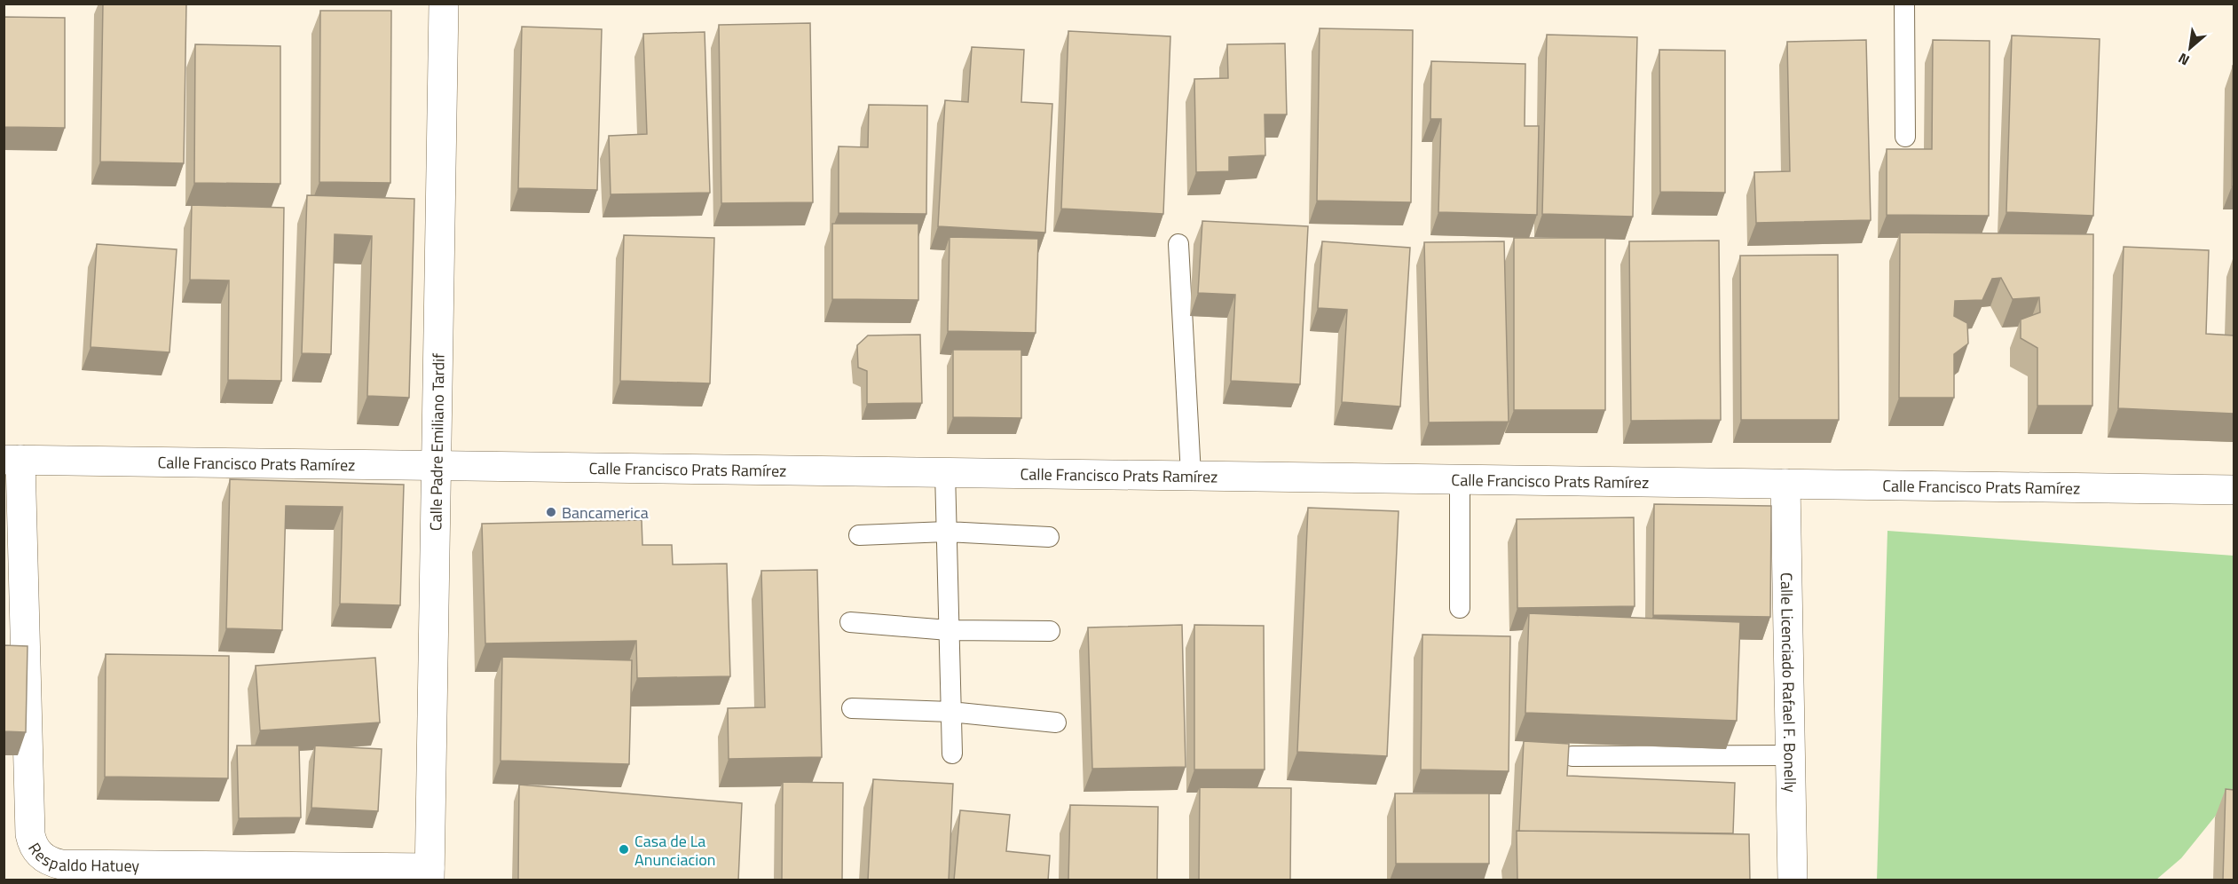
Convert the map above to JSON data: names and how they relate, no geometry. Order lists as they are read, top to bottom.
{
  "streets": {
    "street": [
      "Calle Padre Emiliano Tardif",
      "Calle Francisco Prats Ramírez",
      "Calle Licenciado Rafael F. Bonelly",
      "Respaldo Hatuey"
    ]
  },
  "crossings": [
    ["Calle Padre Emiliano Tardif", "Calle Francisco Prats Ramírez"],
    ["Calle Padre Emiliano Tardif", "Respaldo Hatuey"],
    ["Calle Francisco Prats Ramírez", "Calle Licenciado Rafael F. Bonelly"],
    ["Calle Francisco Prats Ramírez", "Respaldo Hatuey"]
  ],
  "places": ["Bancamerica", "Casa de La Anunciacion"],
  "north": "bottom left"
}
